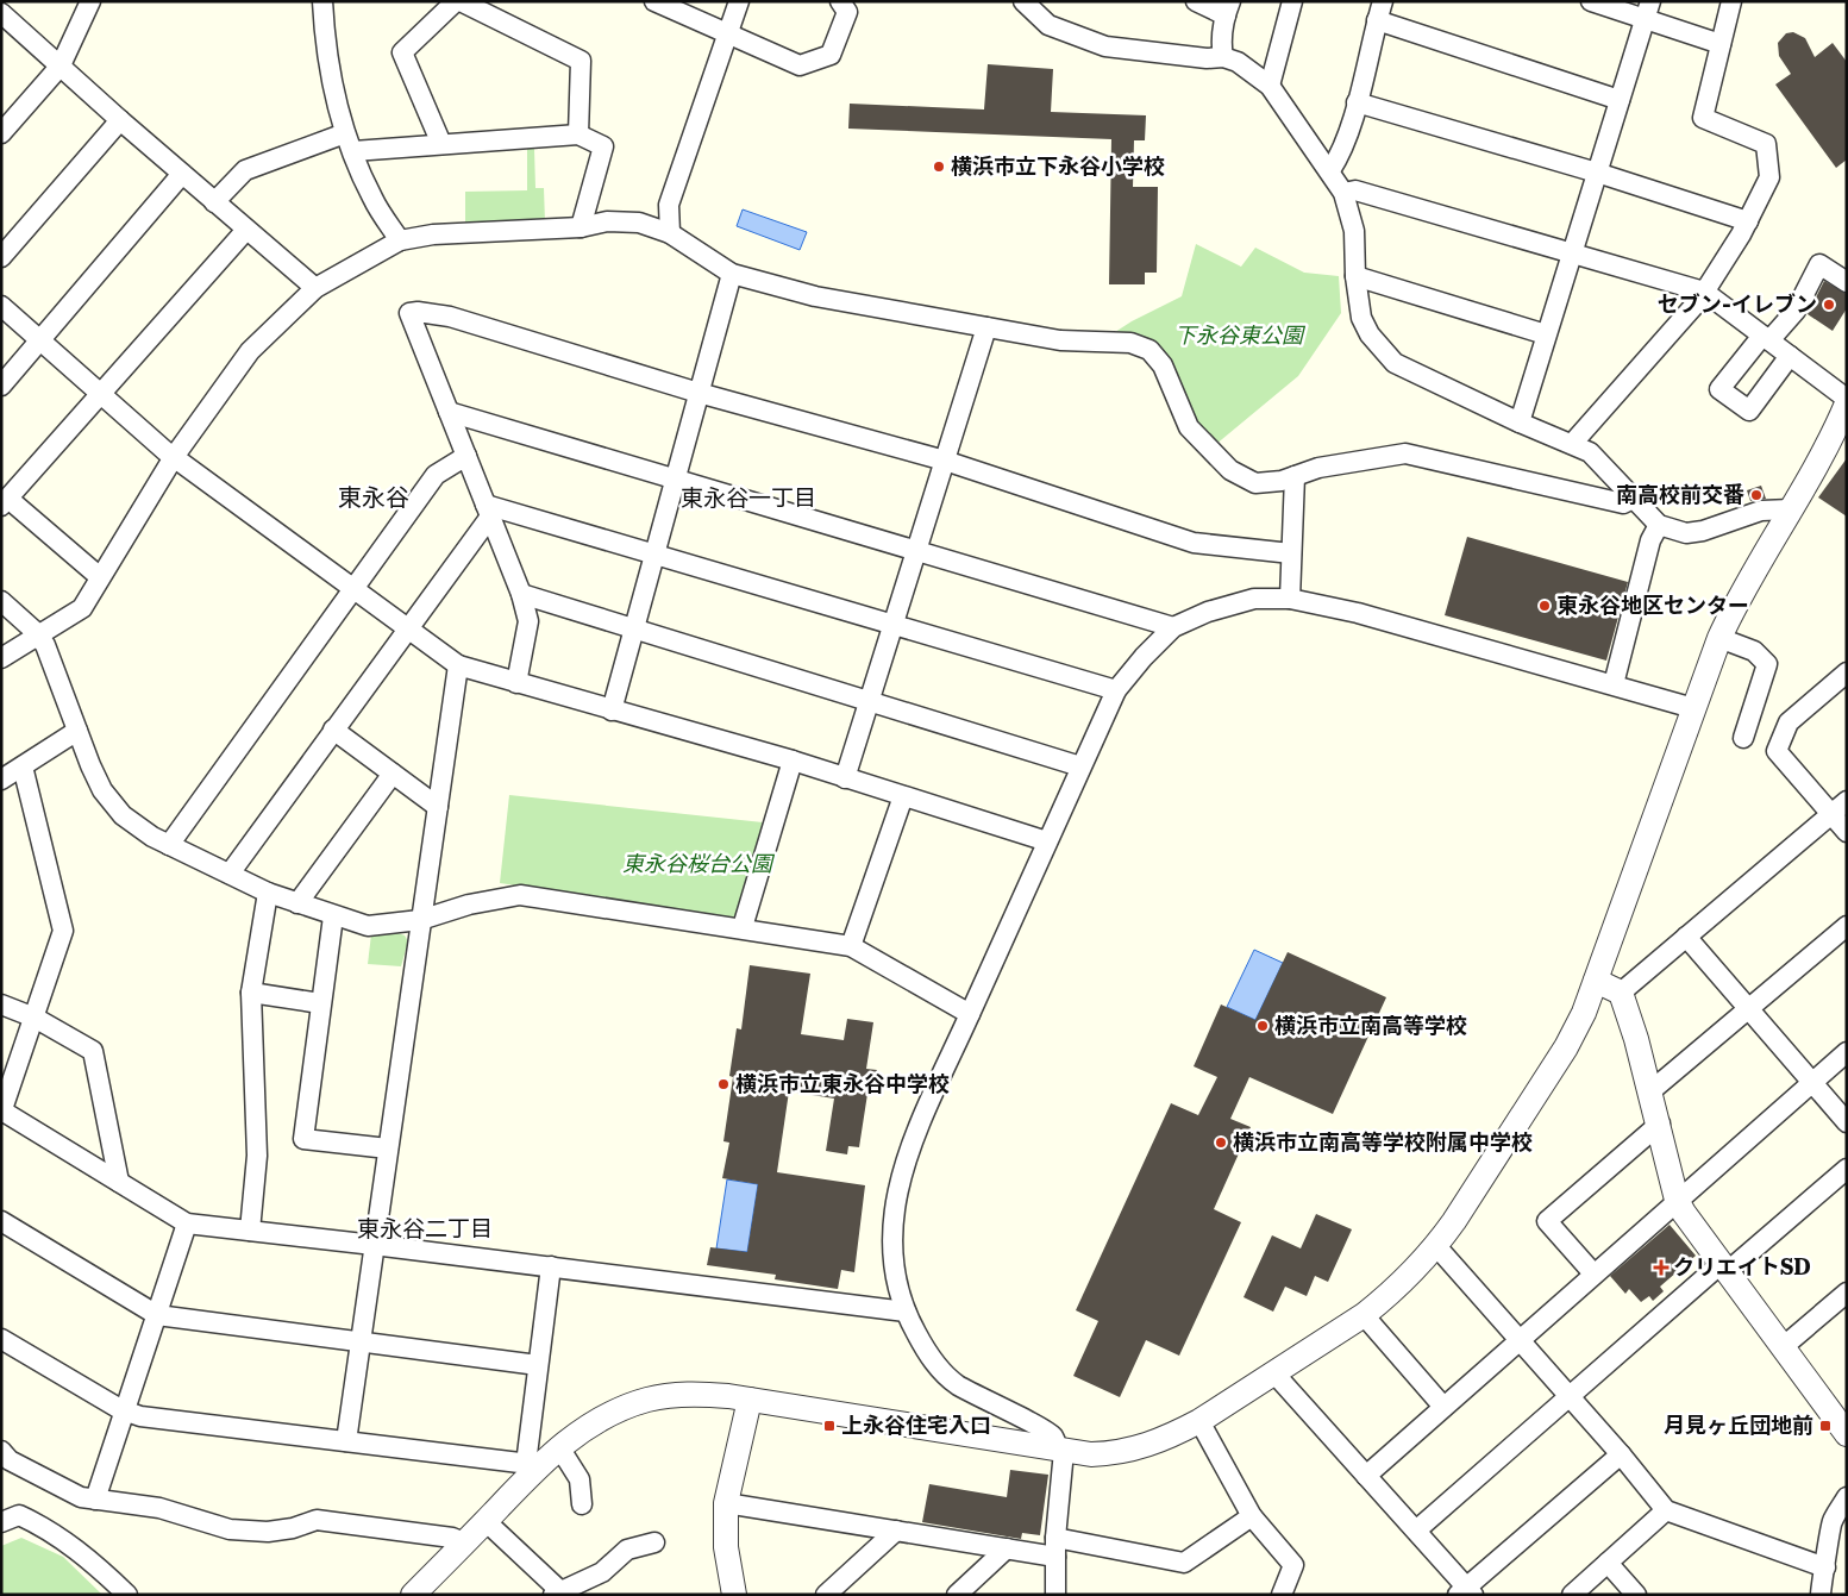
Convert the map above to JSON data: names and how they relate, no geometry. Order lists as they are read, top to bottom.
{
  "districts": ["東永谷", "東永谷一丁目", "東永谷二丁目"],
  "parks": ["下永谷東公園", "東永谷桜台公園"],
  "places": {
    "other": [
      "横浜市立下永谷小学校",
      "セブン-イレブン",
      "南高校前交番",
      "東永谷地区センター",
      "横浜市立南高等学校",
      "横浜市立東永谷中学校",
      "横浜市立南高等学校附属中学校"
    ],
    "health": ["クリエイトSD"],
    "transit": ["上永谷住宅入口", "月見ヶ丘団地前"]
  }
}
